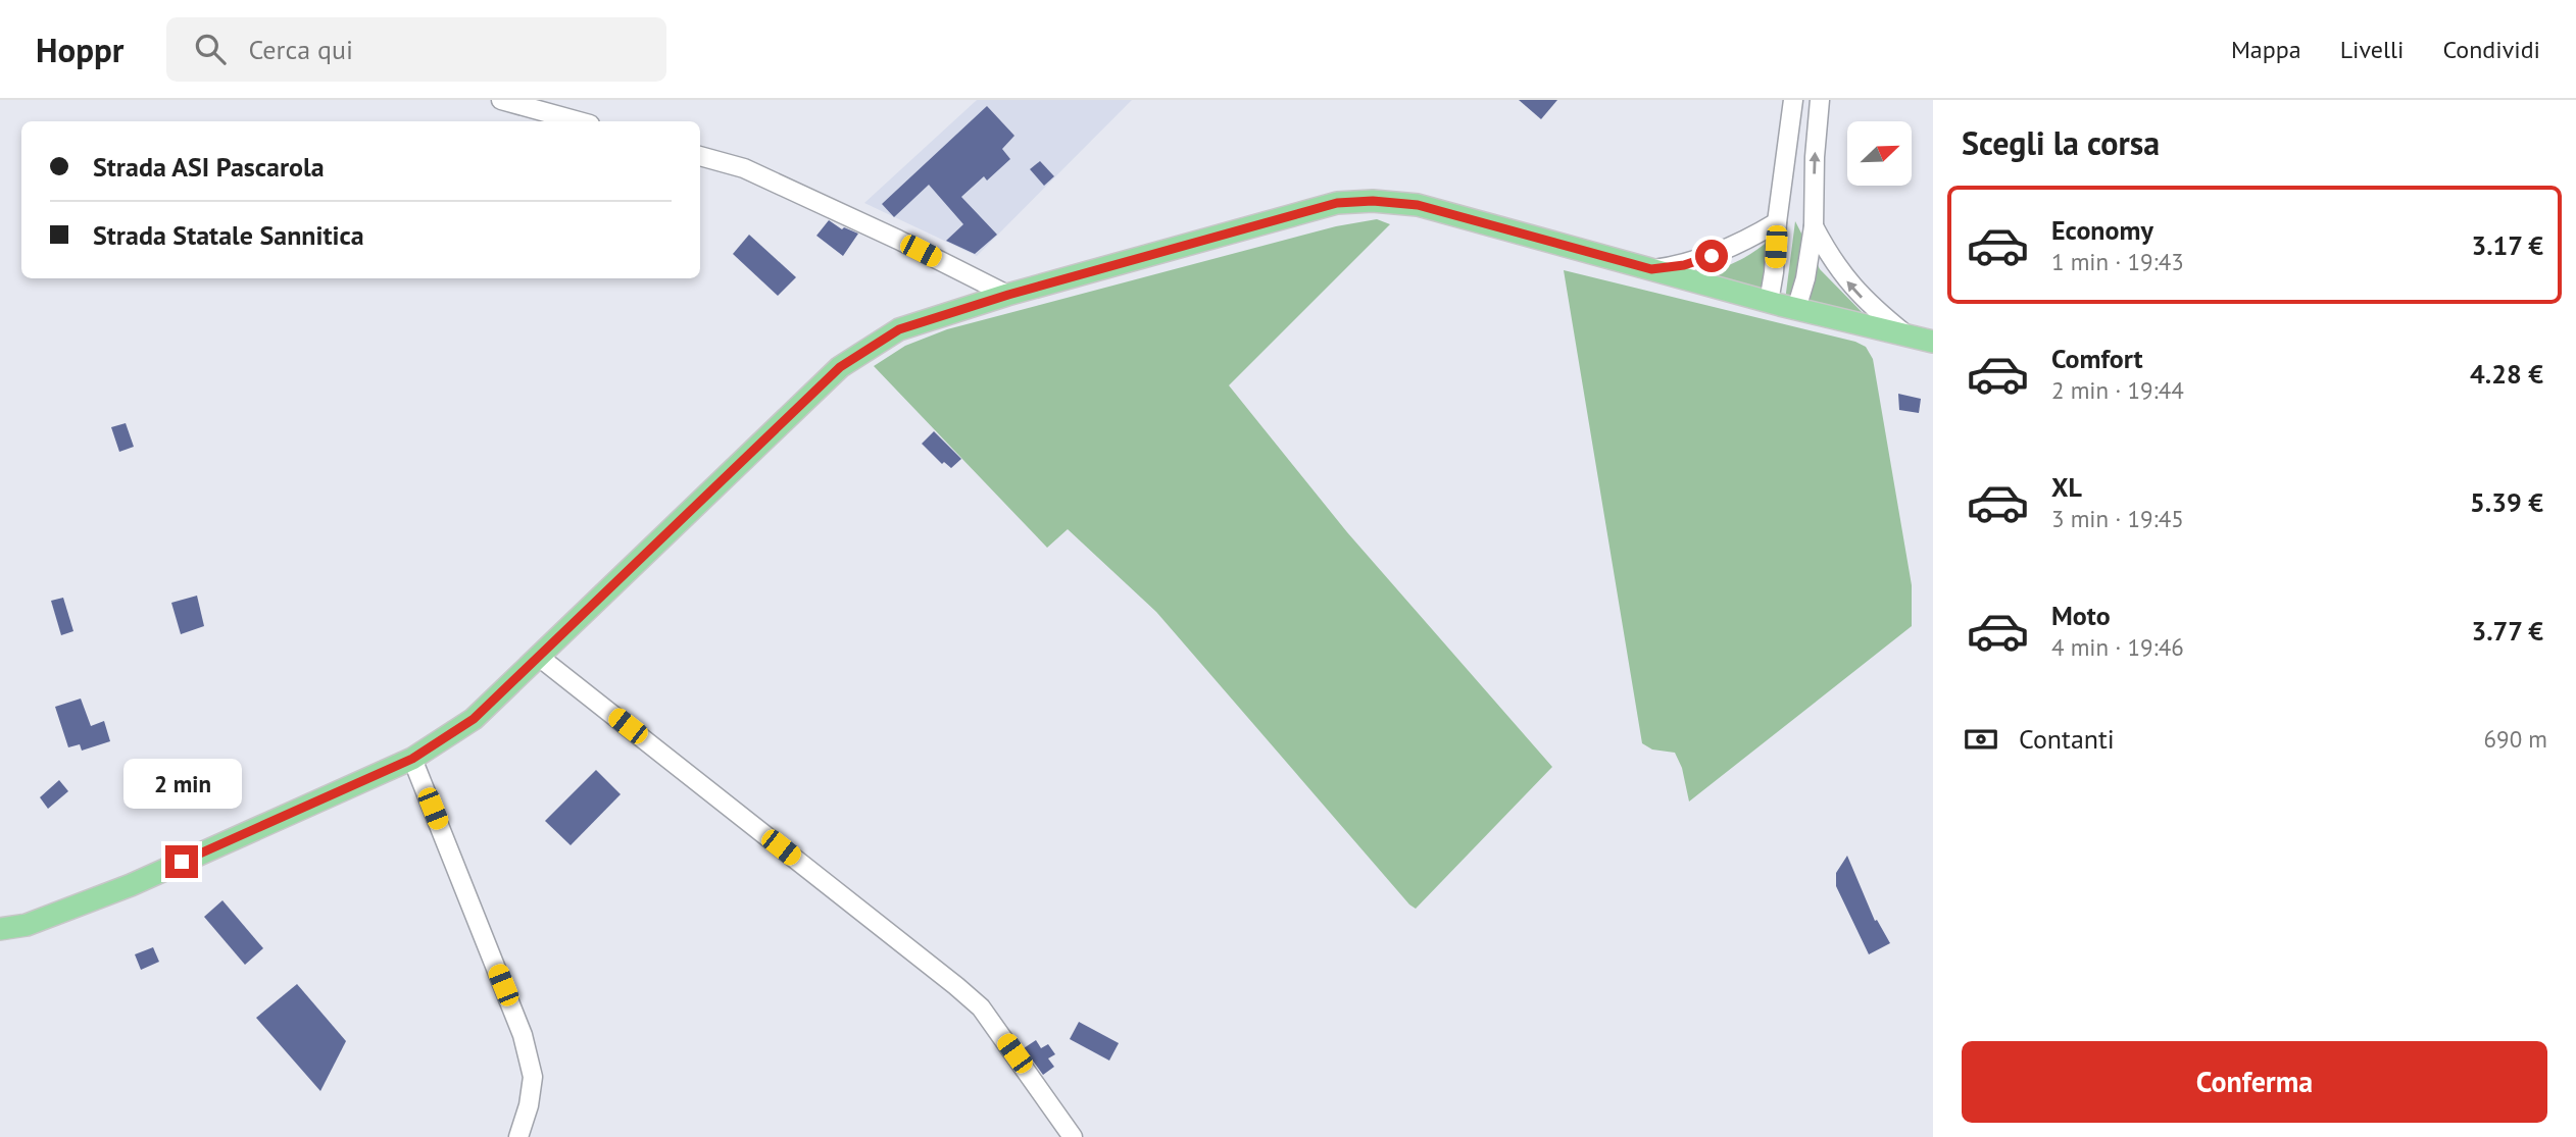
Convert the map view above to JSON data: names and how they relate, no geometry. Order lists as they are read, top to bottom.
{
  "north": "top right",
  "page": {
    "header": "Hoppr",
    "search": "Cerca qui",
    "nav": ["Mappa", "Livelli", "Condividi"],
    "heading": "Scegli la corsa",
    "banner": ["Strada ASI Pascarola", "Strada Statale Sannitica"],
    "list": [
      {
        "name": "Economy",
        "note": "1 min · 19:43",
        "value": "3.17 €"
      },
      {
        "name": "Comfort",
        "note": "2 min · 19:44",
        "value": "4.28 €"
      },
      {
        "name": "XL",
        "note": "3 min · 19:45",
        "value": "5.39 €"
      },
      {
        "name": "Moto",
        "note": "4 min · 19:46",
        "value": "3.77 €"
      }
    ],
    "pay": ["Contanti", "690 m"],
    "bubble": "2 min",
    "buttons": "Conferma"
  }
}
